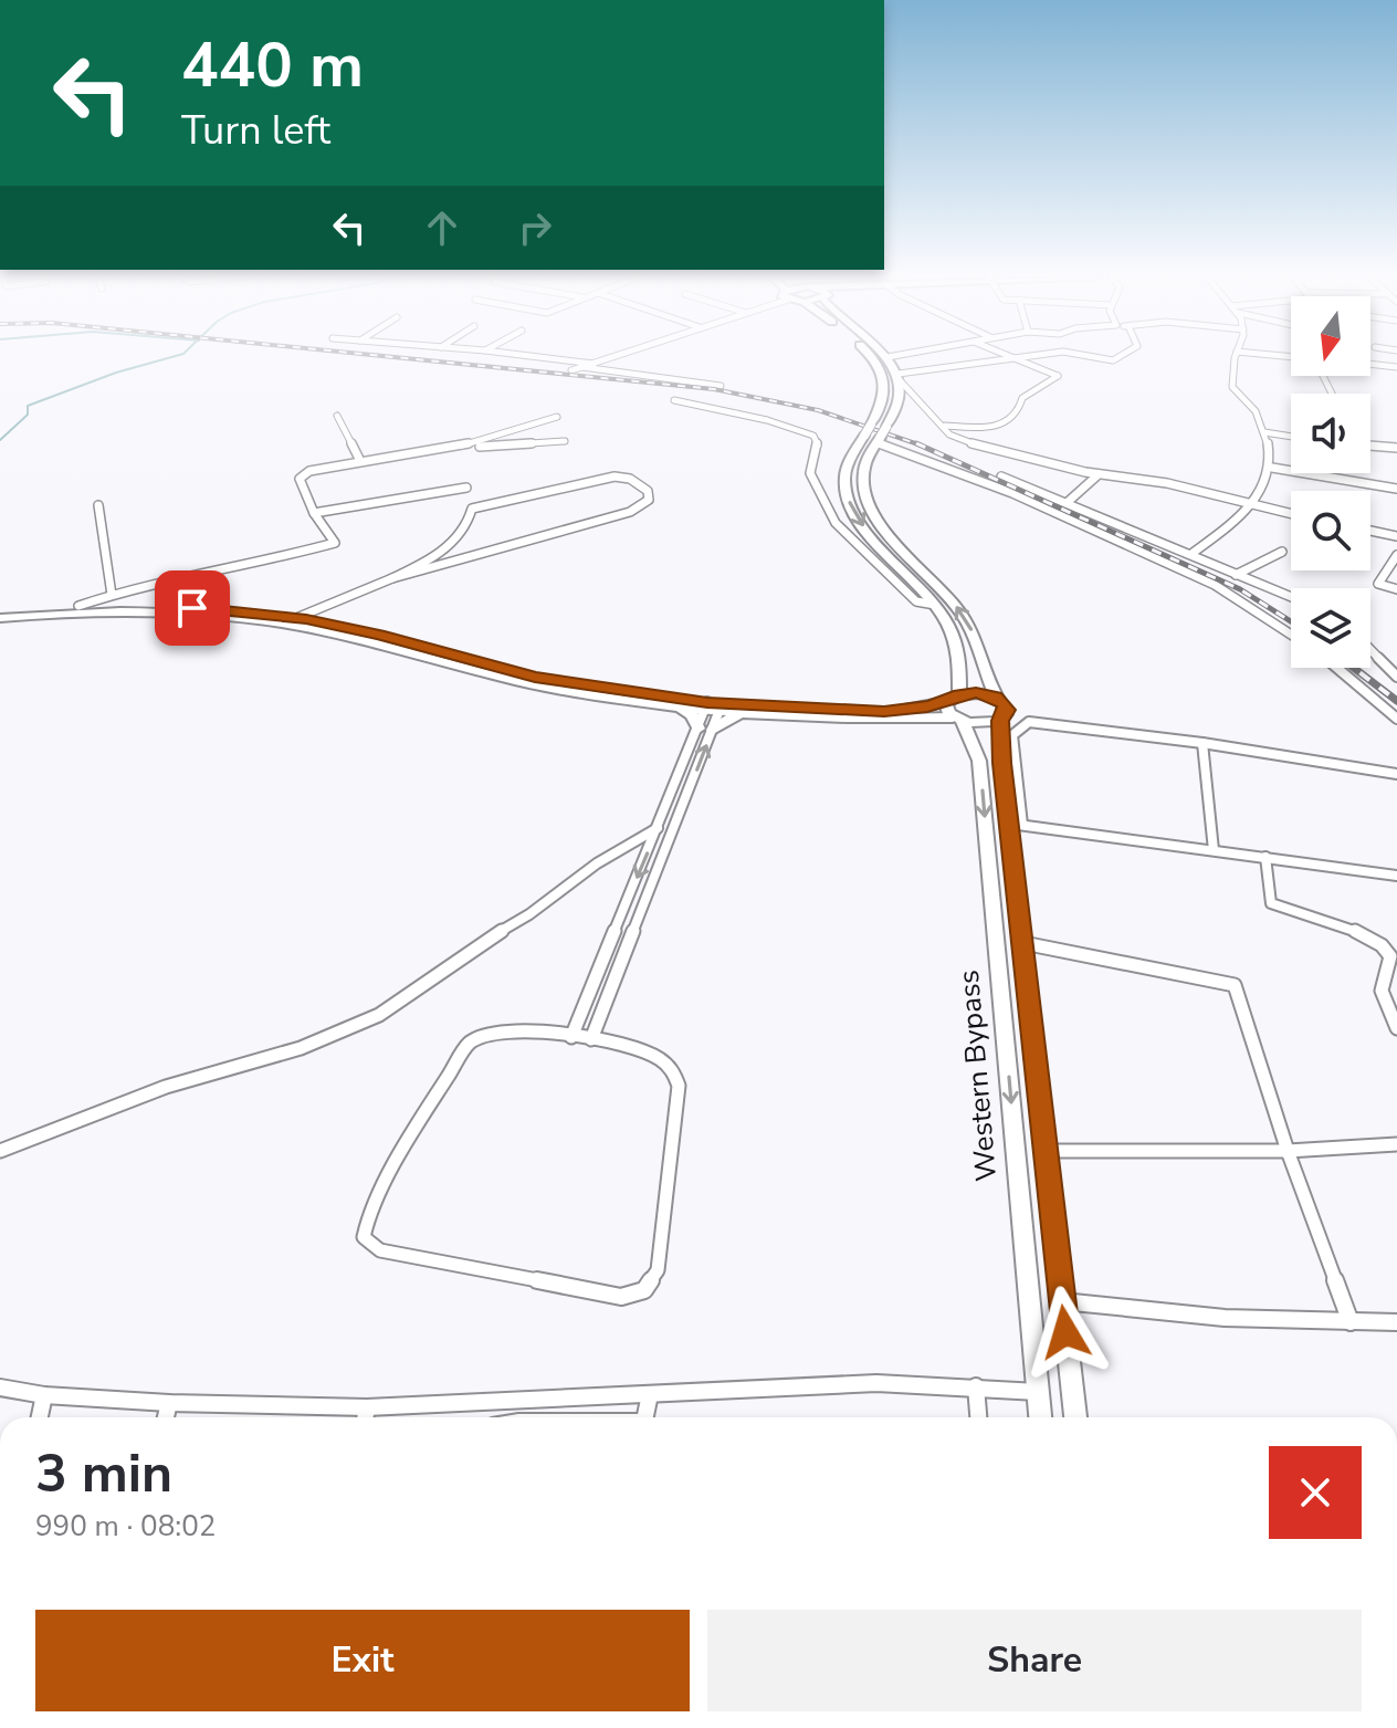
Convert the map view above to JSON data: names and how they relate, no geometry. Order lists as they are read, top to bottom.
{
  "streets": {
    "main road": ["Western Bypass"]
  },
  "north": "bottom",
  "page": {
    "turn": ["440 m", "Turn left"],
    "heading": ["3 min", "990 m · 08:02"],
    "buttons": ["Exit", "Share"]
  }
}
